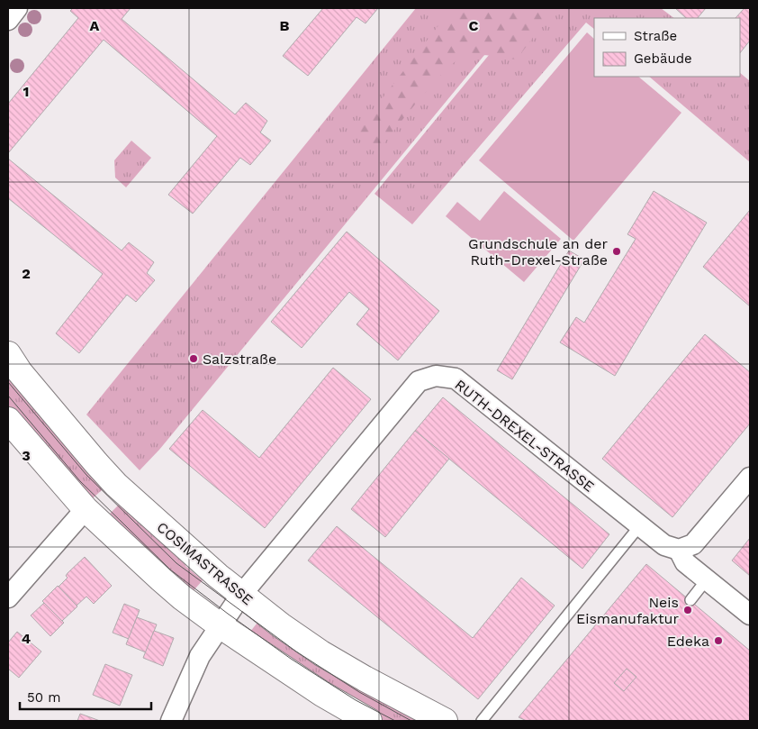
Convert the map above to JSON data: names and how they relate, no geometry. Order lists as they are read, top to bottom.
{
  "streets": {
    "main road": ["COSIMASTRASSE"],
    "street": ["RUTH-DREXEL-STRASSE"]
  },
  "crossings": [
    ["RUTH-DREXEL-STRASSE", "COSIMASTRASSE"]
  ],
  "places": [
    "Grundschule an der Ruth-Drexel-Straße",
    "Salzstraße",
    "Neis Eismanufaktur",
    "Edeka"
  ],
  "legend": ["Straße", "Gebäude"],
  "scale_bar": "50 m",
  "grid": {
    "columns": ["A", "B", "C"],
    "rows": [
      "1",
      "2",
      "3",
      "4"
    ]
  }
}
